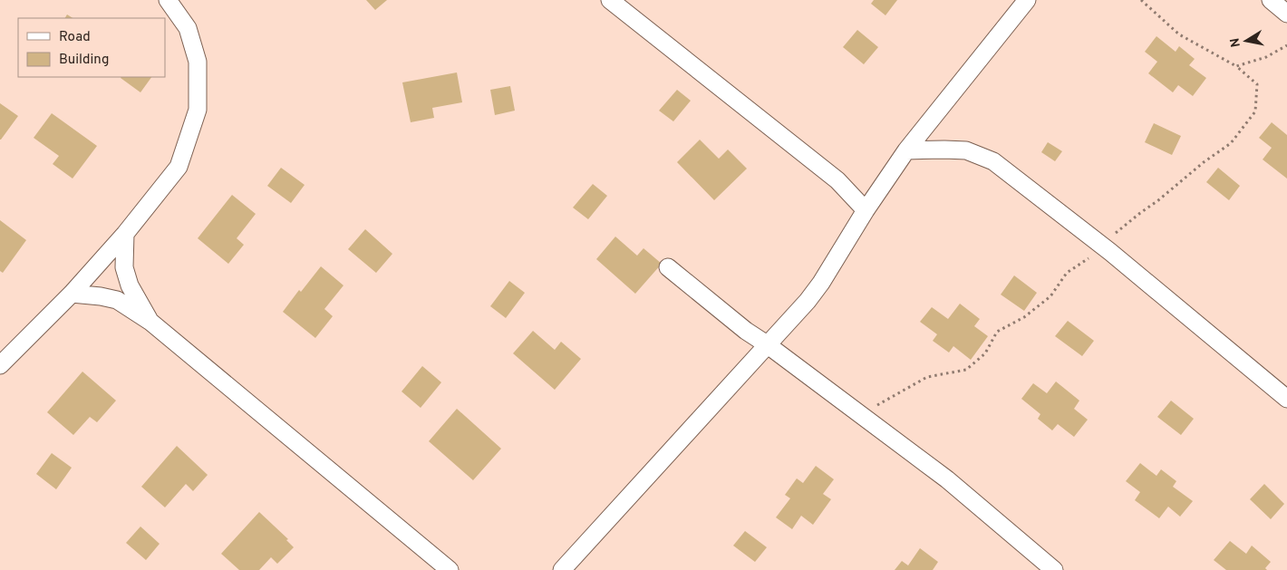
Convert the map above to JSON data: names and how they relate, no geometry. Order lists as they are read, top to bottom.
{
  "legend": ["Road", "Building"],
  "north": "left"
}
